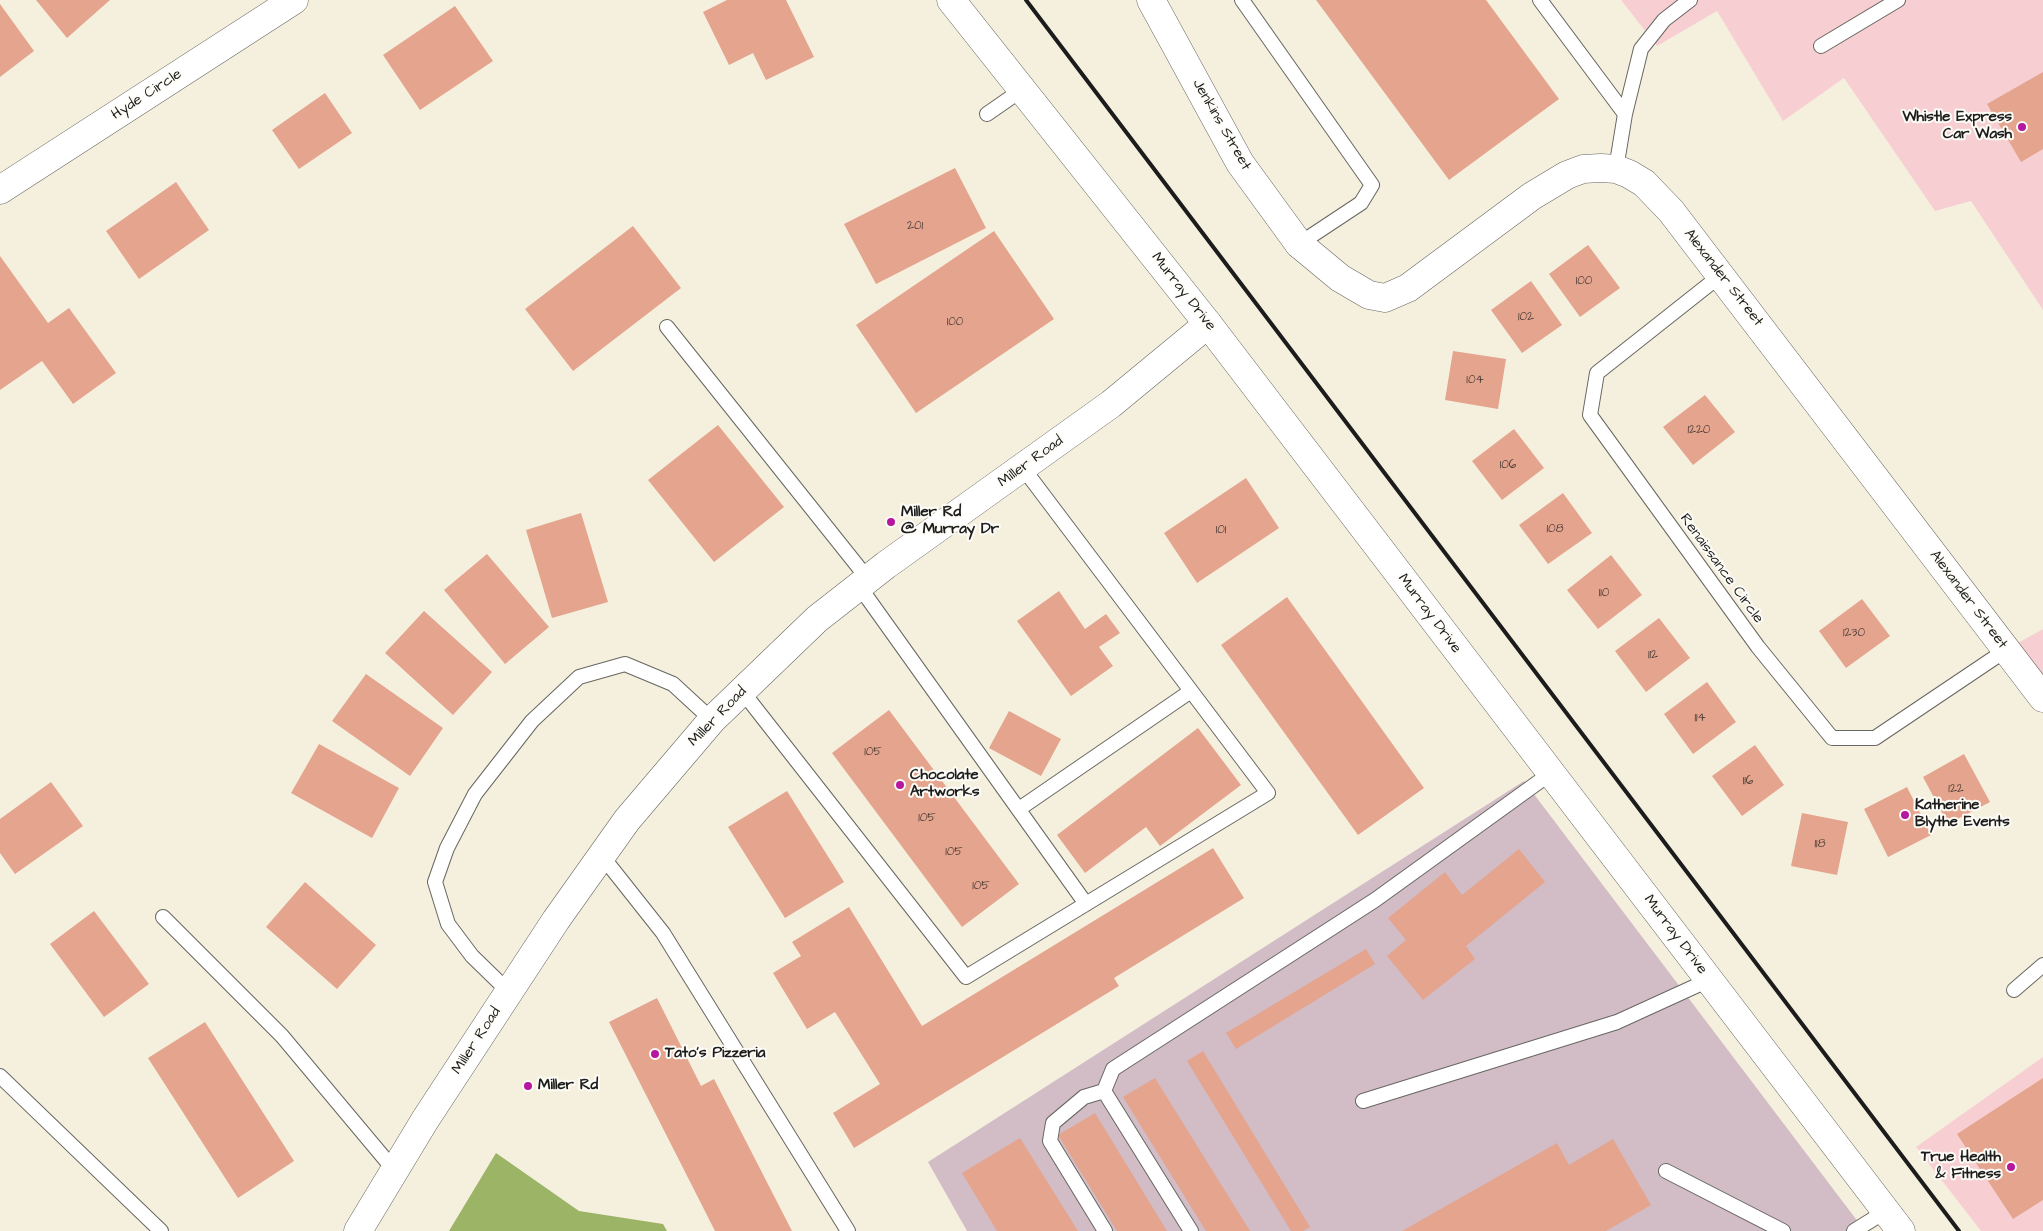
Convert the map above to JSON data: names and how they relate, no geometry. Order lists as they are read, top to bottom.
{
  "streets": {
    "street": [
      "Hyde Circle",
      "Jenkins Street",
      "Alexander Street",
      "Murray Drive",
      "Miller Road"
    ],
    "lane": ["Renaissance Circle"]
  },
  "crossings": [
    ["Jenkins Street", "Alexander Street"],
    ["Alexander Street", "Renaissance Circle"],
    ["Murray Drive", "Miller Road"]
  ],
  "places": [
    "Whistle Express Car Wash",
    "Miller Rd @ Murray Dr",
    "Chocolate Artworks",
    "Katherine Blythe Events",
    "Tato's Pizzeria",
    "Miller Rd",
    "True Health & Fitness"
  ],
  "house_numbers": [
    "201",
    "100",
    "102",
    "100",
    "104",
    "1220",
    "106",
    "108",
    "101",
    "110",
    "1230",
    "112",
    "114",
    "105",
    "116",
    "122",
    "105",
    "118",
    "105",
    "105"
  ]
}
